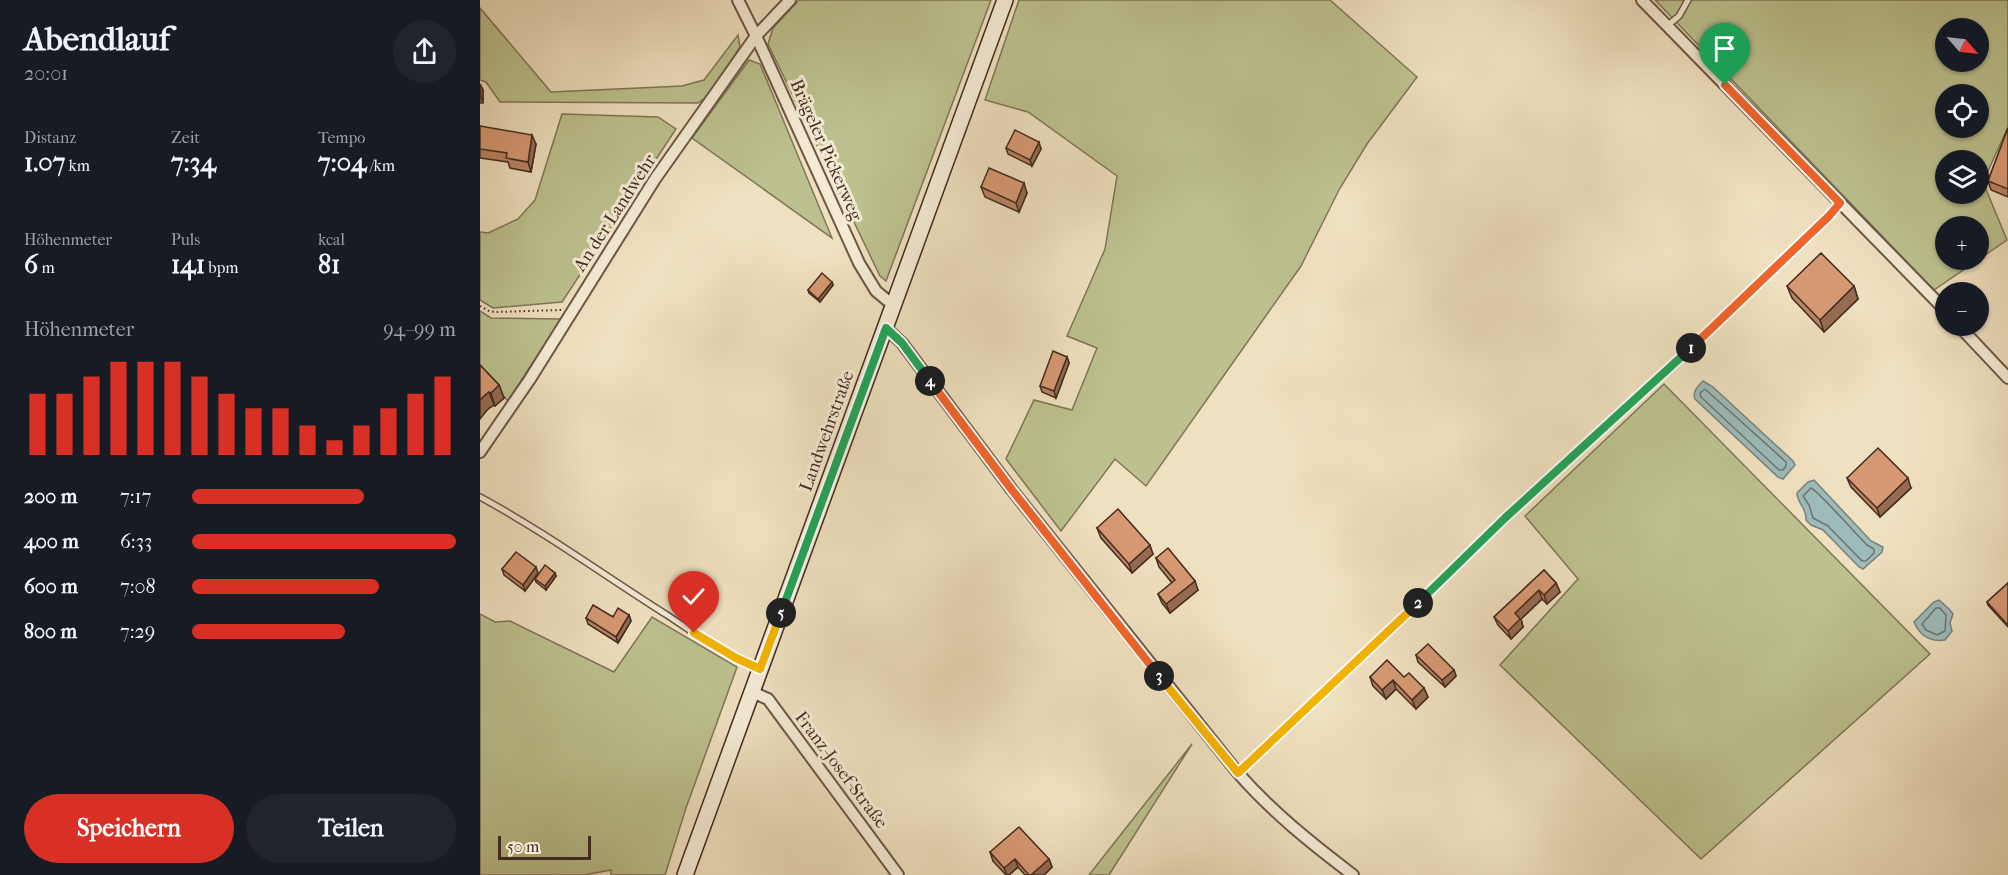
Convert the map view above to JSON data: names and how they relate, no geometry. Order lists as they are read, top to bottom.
{
  "streets": {
    "street": [
      "Brägeler Pickerweg",
      "An der Landwehr",
      "Landwehrstraße",
      "Franz-Josef-Straße"
    ]
  },
  "crossings": [
    ["Brägeler Pickerweg", "An der Landwehr"],
    ["Brägeler Pickerweg", "Landwehrstraße"],
    ["Landwehrstraße", "Franz-Josef-Straße"]
  ],
  "scale_bar": "50 m",
  "north": "bottom right",
  "page": {
    "heading": ["Abendlauf", "20:01"],
    "map_buttons": ["+", "−"],
    "stats": [
      ["Distanz", "1.07 km"],
      ["Zeit", "7:34"],
      ["Tempo", "7:04 /km"],
      ["Höhenmeter", "6 m"],
      ["Puls", "141 bpm"],
      ["kcal", "81"]
    ],
    "chart": ["Höhenmeter", "94–99 m"],
    "pins": [
      "1",
      "4",
      "2",
      "5",
      "3"
    ],
    "list": [
      {
        "name": "200 m",
        "note": "7:17"
      },
      {
        "name": "400 m",
        "note": "6:33"
      },
      {
        "name": "600 m",
        "note": "7:08"
      },
      {
        "name": "800 m",
        "note": "7:29"
      }
    ],
    "buttons": ["Speichern", "Teilen"],
    "scale": "50 m"
  }
}
